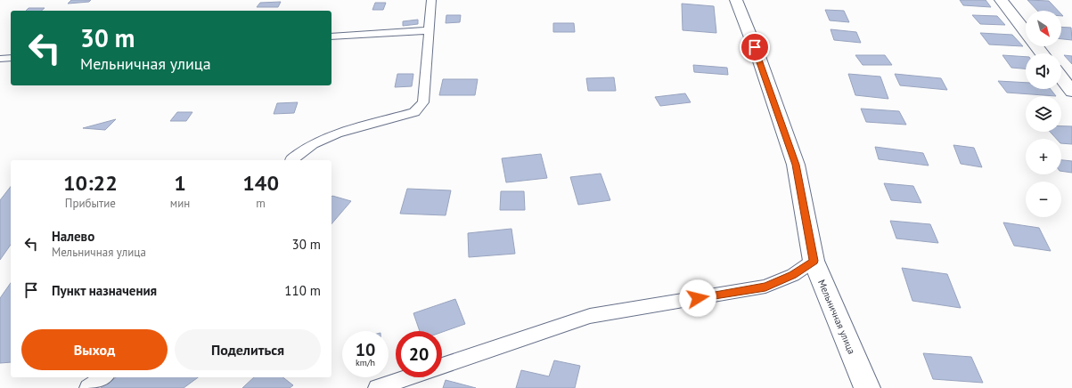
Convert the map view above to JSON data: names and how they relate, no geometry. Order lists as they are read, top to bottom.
{
  "streets": {
    "street": ["Мельничная улица"]
  },
  "north": "bottom right",
  "page": {
    "map_buttons": ["+", "−"],
    "turn": ["30 m", "Мельничная улица"],
    "eta": [
      "10:22",
      "Прибытие",
      "1",
      "мин",
      "140",
      "m"
    ],
    "list": [
      {
        "name": "Налево",
        "note": "Мельничная улица",
        "value": "30 m"
      },
      {
        "name": "Пункт назначения",
        "value": "110 m"
      }
    ],
    "buttons": ["Выход", "Поделиться"],
    "speed": "10 km/h",
    "limit": "20"
  }
}
